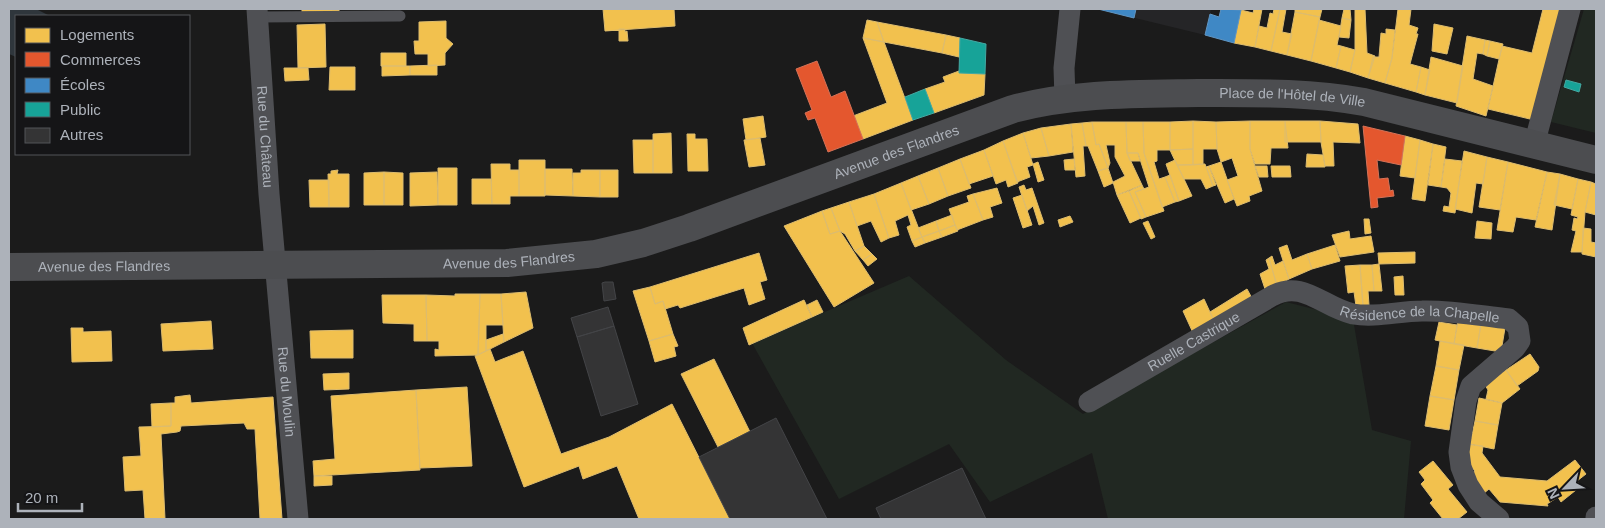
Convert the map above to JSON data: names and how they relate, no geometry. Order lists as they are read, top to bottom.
{
  "streets": {
    "main road": ["Place de l'Hôtel de Ville", "Avenue des Flandres"],
    "street": [
      "Rue du Château",
      "Résidence de la Chapelle",
      "Ruelle Castrique",
      "Rue du Moulin"
    ]
  },
  "crossings": [
    ["Place de l'Hôtel de Ville", "Avenue des Flandres"],
    ["Rue du Château", "Avenue des Flandres"],
    ["Rue du Château", "Rue du Moulin"],
    ["Avenue des Flandres", "Rue du Moulin"],
    ["Résidence de la Chapelle", "Ruelle Castrique"]
  ],
  "legend": [
    "Logements",
    "Commerces",
    "Écoles",
    "Public",
    "Autres"
  ],
  "scale_bar": "20 m",
  "north": "bottom left"
}
